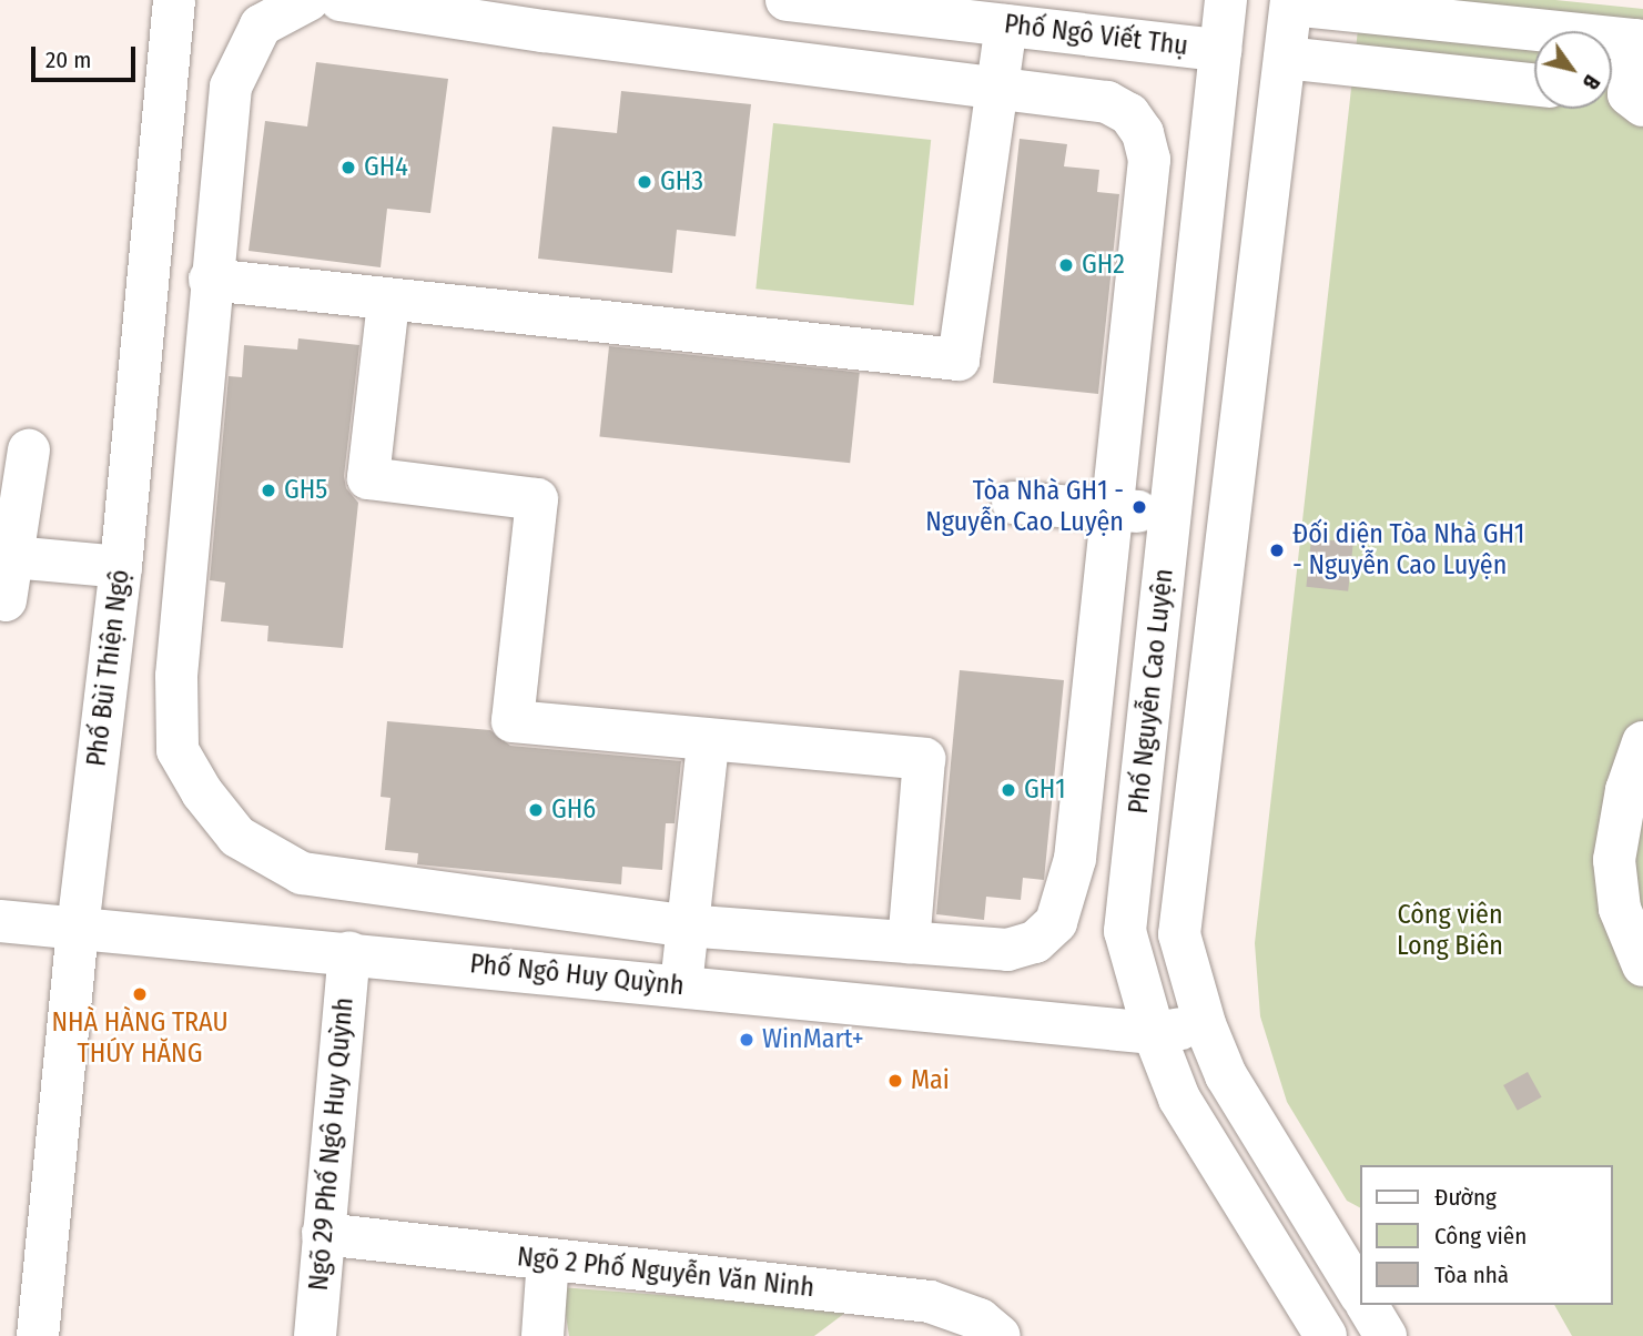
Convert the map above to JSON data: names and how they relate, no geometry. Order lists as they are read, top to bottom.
{
  "streets": {
    "street": [
      "Phố Ngô Viết Thụ",
      "Phố Bùi Thiện Ngộ",
      "Phố Nguyễn Cao Luyện",
      "Phố Ngô Huy Quỳnh",
      "Ngõ 29 Phố Ngô Huy Quỳnh",
      "Ngõ 2 Phố Nguyễn Văn Ninh"
    ]
  },
  "crossings": [
    ["Phố Ngô Viết Thụ", "Phố Nguyễn Cao Luyện"],
    ["Phố Bùi Thiện Ngộ", "Phố Ngô Huy Quỳnh"],
    ["Phố Nguyễn Cao Luyện", "Phố Ngô Huy Quỳnh"],
    ["Phố Ngô Huy Quỳnh", "Ngõ 29 Phố Ngô Huy Quỳnh"],
    ["Ngõ 29 Phố Ngô Huy Quỳnh", "Ngõ 2 Phố Nguyễn Văn Ninh"]
  ],
  "parks": ["Công viên Long Biên"],
  "places": [
    "GH4",
    "GH3",
    "GH2",
    "GH5",
    "Tòa Nhà GH1 - Nguyễn Cao Luyện",
    "Đối diện Tòa Nhà GH1 - Nguyễn Cao Luyện",
    "GH1",
    "GH6",
    "NHÀ HÀNG TRAU THÚY HĂNG",
    "WinMart+",
    "Mai"
  ],
  "legend": ["Đường", "Công viên", "Tòa nhà"],
  "scale_bar": "20 m",
  "north": "bottom right"
}
